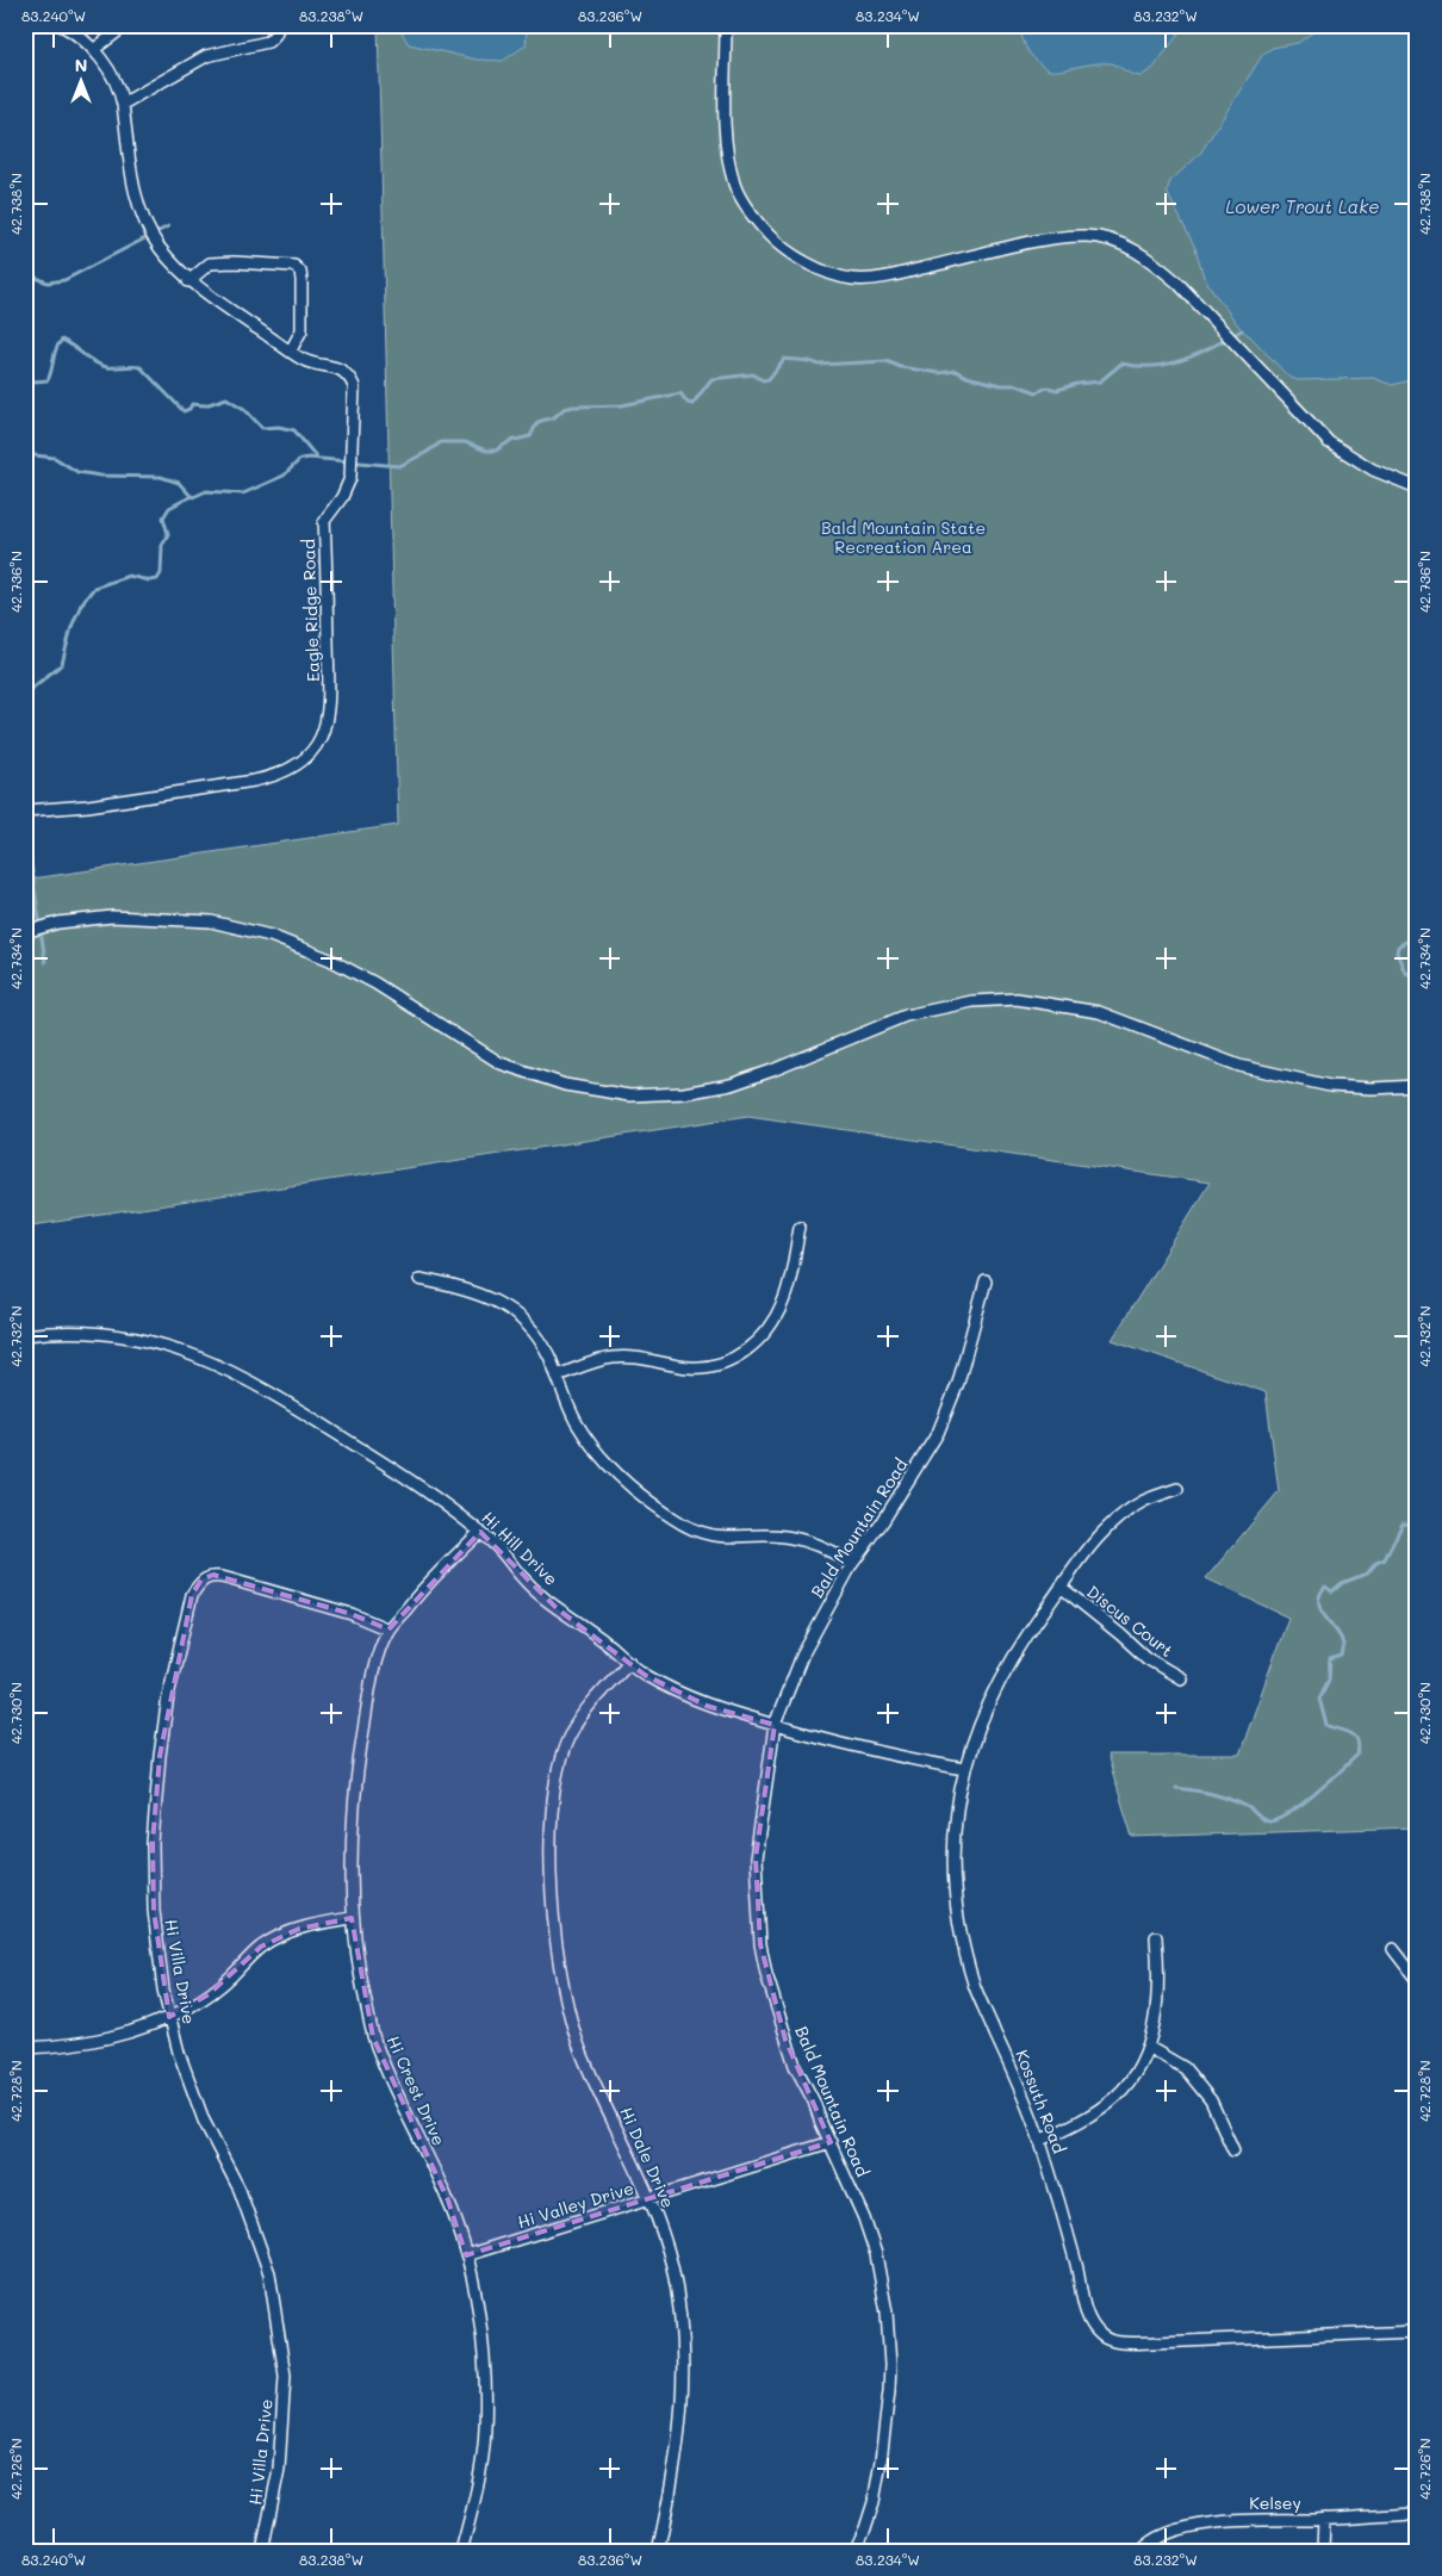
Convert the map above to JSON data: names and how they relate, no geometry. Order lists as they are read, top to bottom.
{
  "streets": {
    "street": [
      "Eagle Ridge Road",
      "Bald Mountain Road",
      "Hi Hill Drive",
      "Discus Court",
      "Hi Villa Drive",
      "Hi Crest Drive",
      "Kossuth Road",
      "Hi Dale Drive",
      "Hi Valley Drive",
      "Kelsey"
    ]
  },
  "crossings": [
    ["Bald Mountain Road", "Hi Hill Drive"],
    ["Bald Mountain Road", "Hi Valley Drive"],
    ["Hi Hill Drive", "Hi Crest Drive"],
    ["Hi Hill Drive", "Kossuth Road"],
    ["Hi Hill Drive", "Hi Dale Drive"],
    ["Discus Court", "Kossuth Road"],
    ["Hi Villa Drive", "Hi Crest Drive"],
    ["Hi Crest Drive", "Hi Valley Drive"],
    ["Hi Dale Drive", "Hi Valley Drive"]
  ],
  "water": ["Lower Trout Lake"],
  "parks": ["Bald Mountain State Recreation Area"],
  "north": "top",
  "coordinates": [
    "83.240°W",
    "83.238°W",
    "83.236°W",
    "83.234°W",
    "83.232°W",
    "42.738°N",
    "42.736°N",
    "42.734°N",
    "42.732°N",
    "42.730°N",
    "42.728°N",
    "42.726°N"
  ]
}
